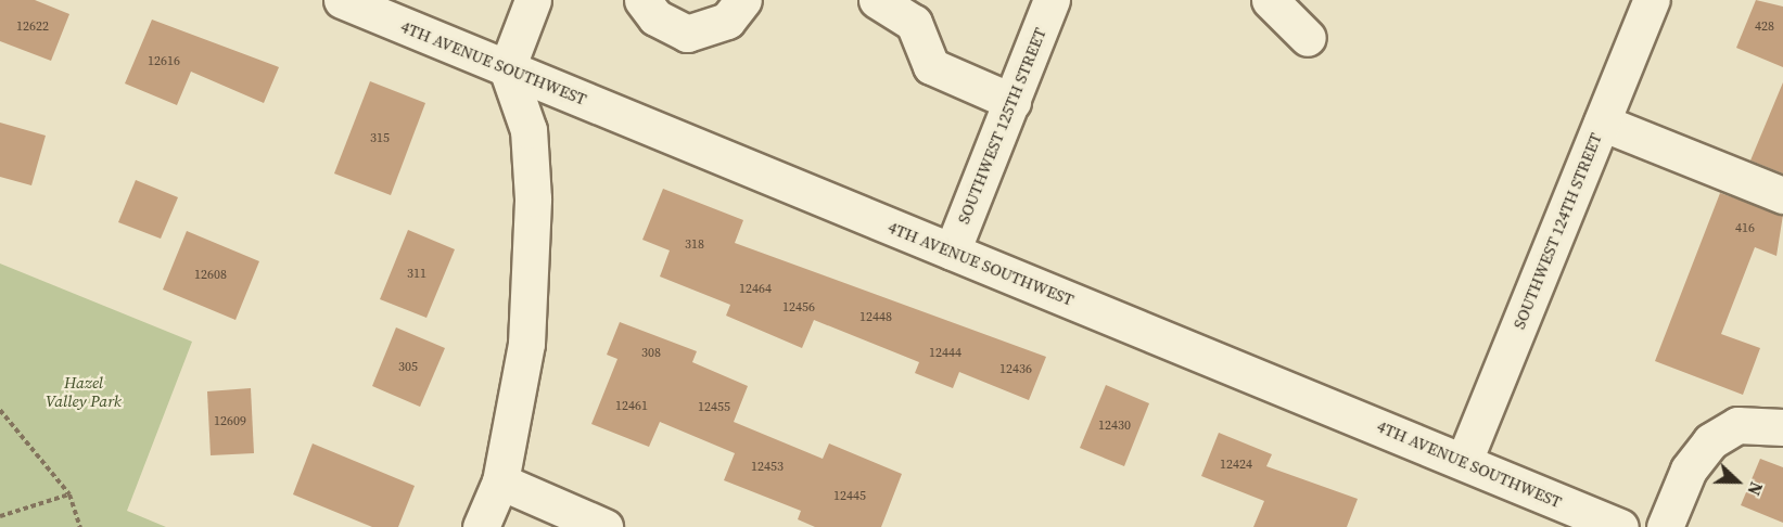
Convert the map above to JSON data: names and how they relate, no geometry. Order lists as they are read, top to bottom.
{
  "streets": {
    "street": ["4TH AVENUE SOUTHWEST", "SOUTHWEST 125TH STREET", "SOUTHWEST 124TH STREET"]
  },
  "crossings": [
    ["4TH AVENUE SOUTHWEST", "SOUTHWEST 125TH STREET"],
    ["4TH AVENUE SOUTHWEST", "SOUTHWEST 124TH STREET"]
  ],
  "parks": ["Hazel Valley Park"],
  "house_numbers": [
    "12622",
    "428",
    "12616",
    "315",
    "416",
    "318",
    "311",
    "12608",
    "12464",
    "12456",
    "12448",
    "308",
    "12444",
    "305",
    "12436",
    "12461",
    "12455",
    "12609",
    "12430",
    "12424",
    "12453",
    "12445"
  ],
  "north": "right"
}
